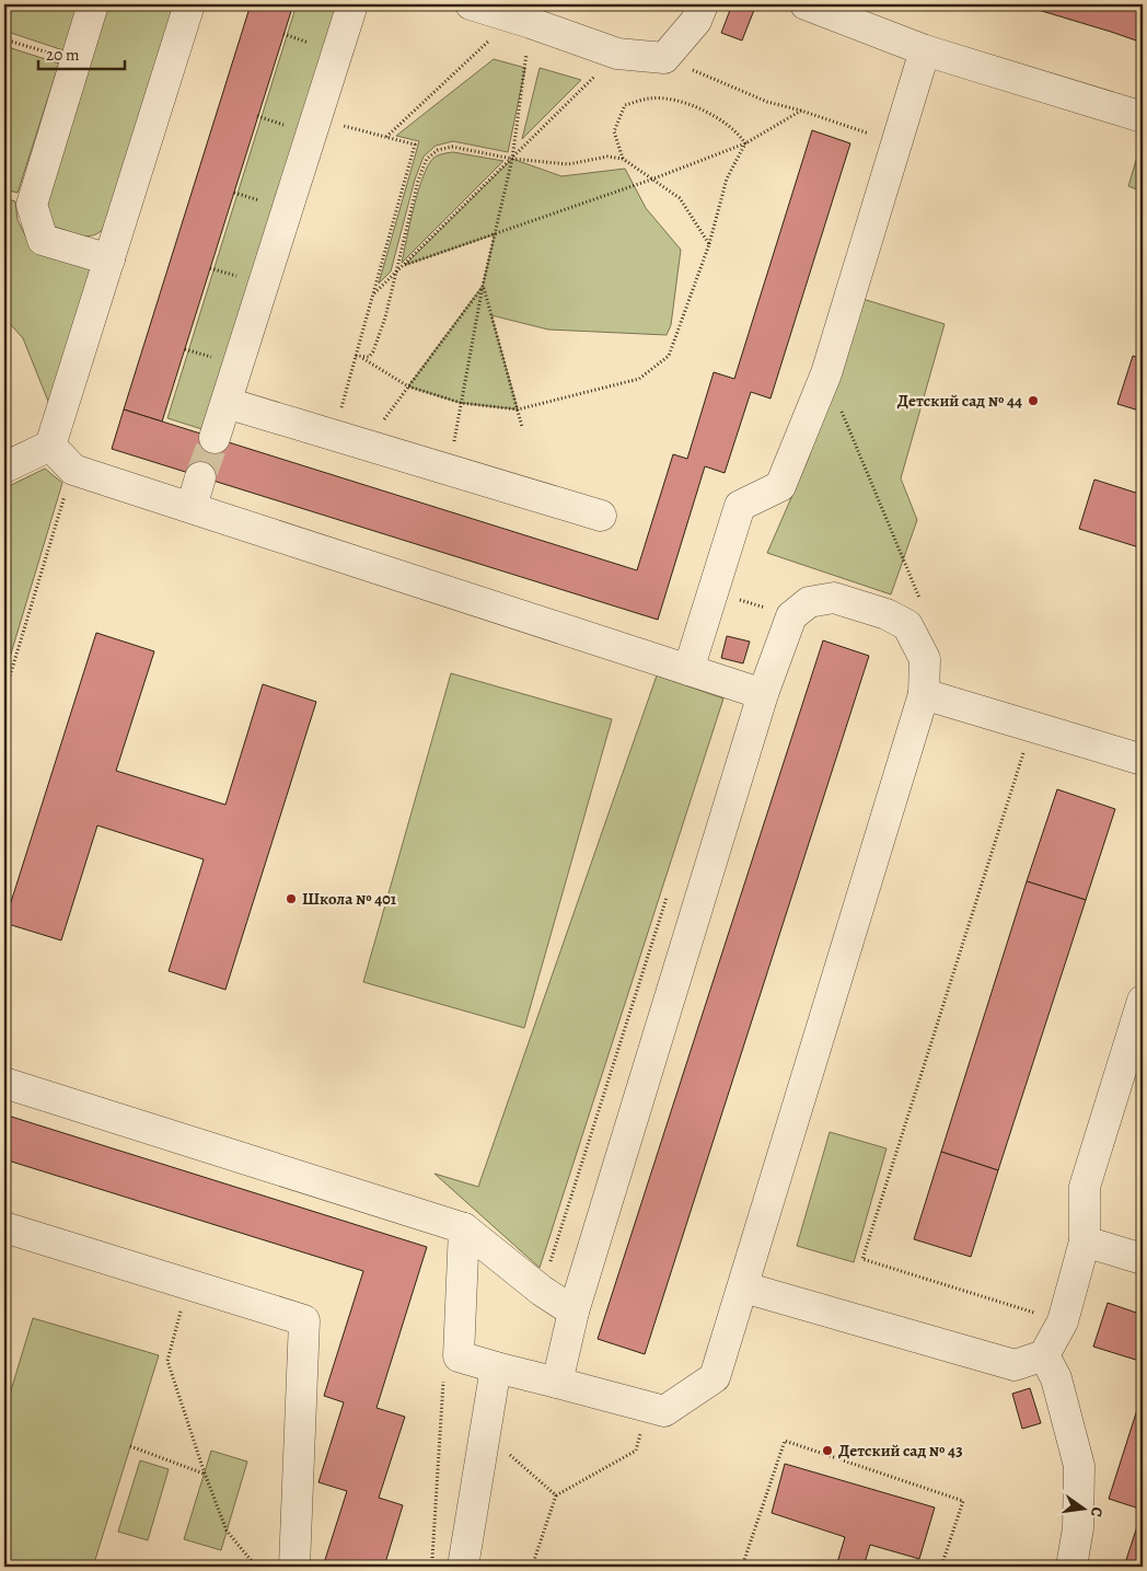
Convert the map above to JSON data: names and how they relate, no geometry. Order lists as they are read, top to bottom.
{
  "places": ["Детский сад № 44", "Школа № 401", "Детский сад № 43"],
  "scale_bar": "20 m",
  "north": "right"
}
